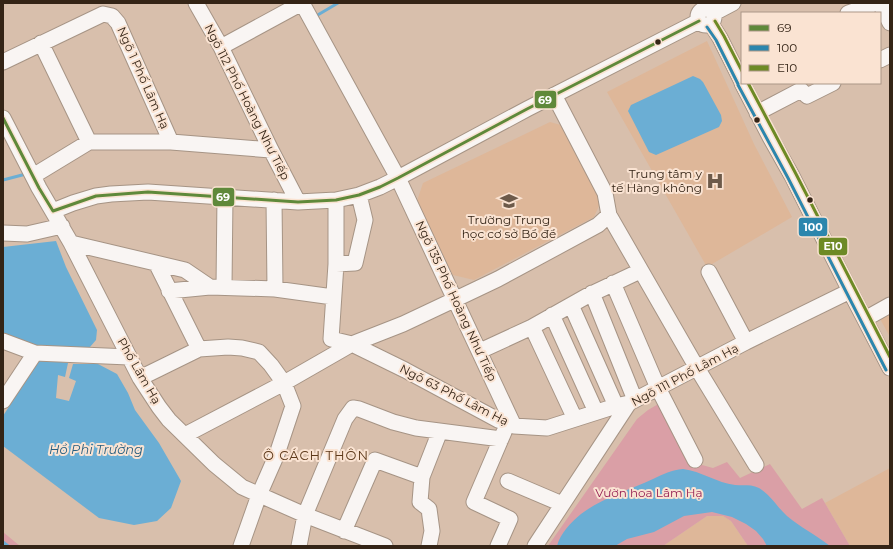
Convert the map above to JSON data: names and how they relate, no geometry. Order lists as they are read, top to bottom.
{
  "streets": {
    "street": [
      "Ngõ 1 Phố Lâm Hạ",
      "Ngõ 112 Phố Hoàng Như Tiếp",
      "Ngõ 135 Phố Hoàng Như Tiếp",
      "Phố Lâm Hạ",
      "Ngõ 111 Phố Lâm Hạ",
      "Ngõ 63 Phố Lâm Hạ"
    ]
  },
  "crossings": [
    ["Ngõ 135 Phố Hoàng Như Tiếp", "Ngõ 63 Phố Lâm Hạ"],
    ["Ngõ 111 Phố Lâm Hạ", "Ngõ 63 Phố Lâm Hạ"]
  ],
  "districts": ["Ô CÁCH THÔN"],
  "water": ["Hồ Phi Trường"],
  "parks": ["Vườn hoa Lâm Hạ"],
  "places": {
    "hospital": ["Trung tâm y tế Hàng không"],
    "school or university": ["Trường Trung học cơ sở Bồ đề"]
  },
  "lines": ["transit line 69", "transit line E10", "transit line 100"],
  "legend": ["69", "100", "E10"]
}
